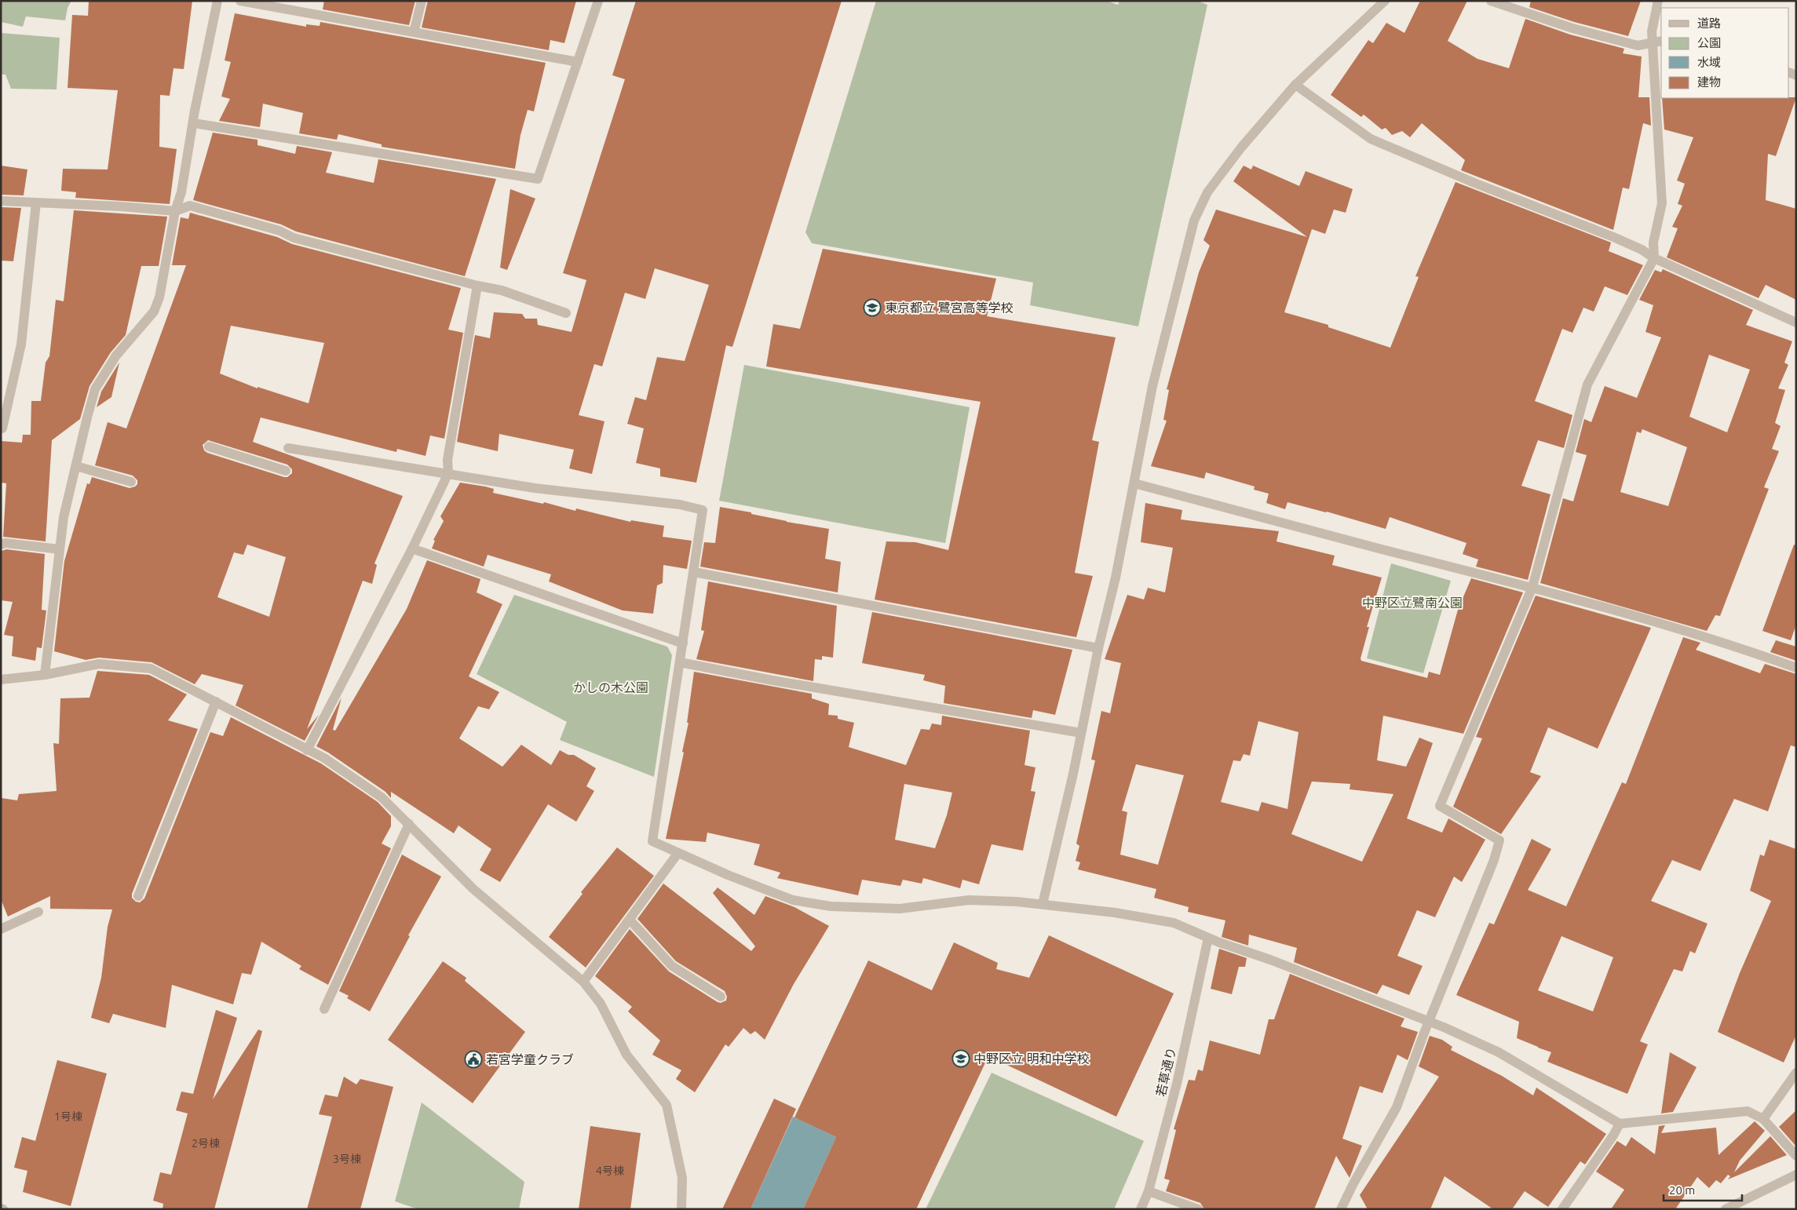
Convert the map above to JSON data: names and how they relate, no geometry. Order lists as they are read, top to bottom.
{
  "streets": {
    "street": ["若草通り"]
  },
  "parks": ["中野区立鷺南公園", "かしの木公園"],
  "places": {
    "school or university": ["東京都立 鷺宮高等学校", "中野区立 明和中学校"],
    "public building": ["若宮学童クラブ"]
  },
  "house_numbers": [
    "1号棟",
    "2号棟",
    "3号棟",
    "4号棟"
  ],
  "legend": [
    "道路",
    "公園",
    "水域",
    "建物"
  ],
  "scale_bar": "20 m"
}
